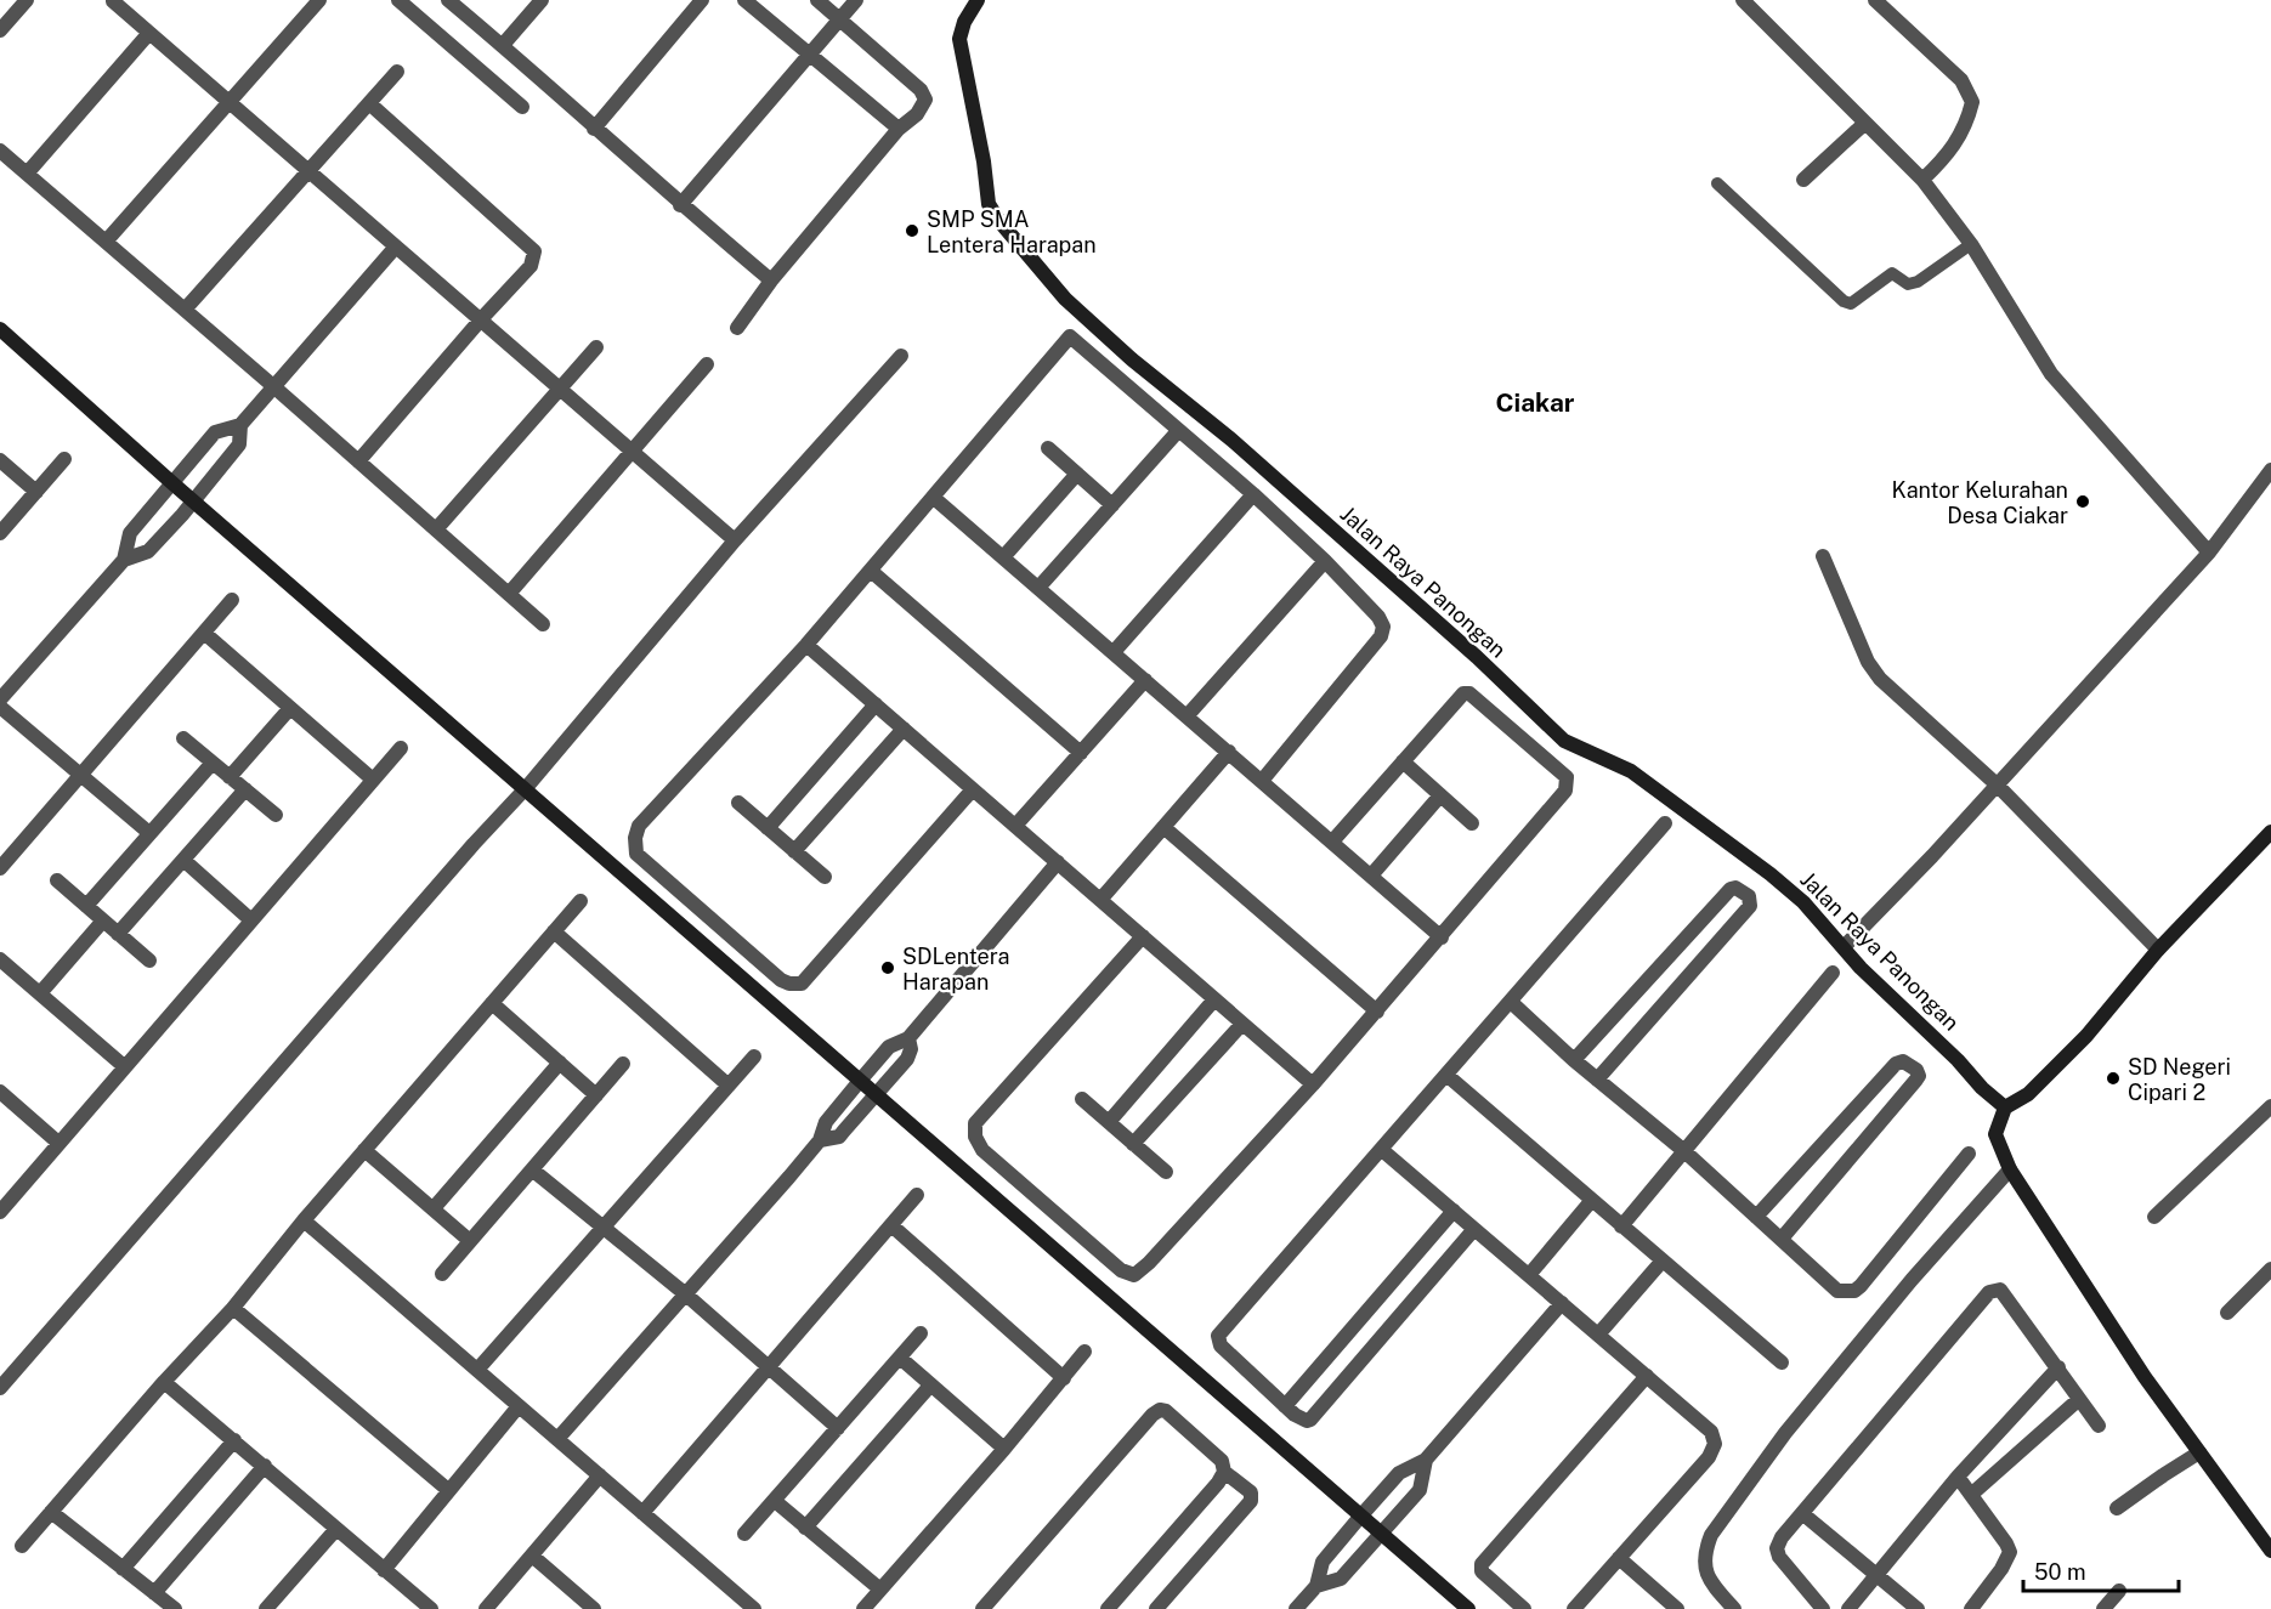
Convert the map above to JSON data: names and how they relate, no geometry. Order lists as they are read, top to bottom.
{
  "streets": {
    "street": ["Jalan Raya Panongan"]
  },
  "districts": ["Ciakar"],
  "places": [
    "SMP SMA Lentera Harapan",
    "Kantor Kelurahan Desa Ciakar",
    "SDLentera Harapan",
    "SD Negeri Cipari 2"
  ],
  "scale_bar": "50 m"
}
